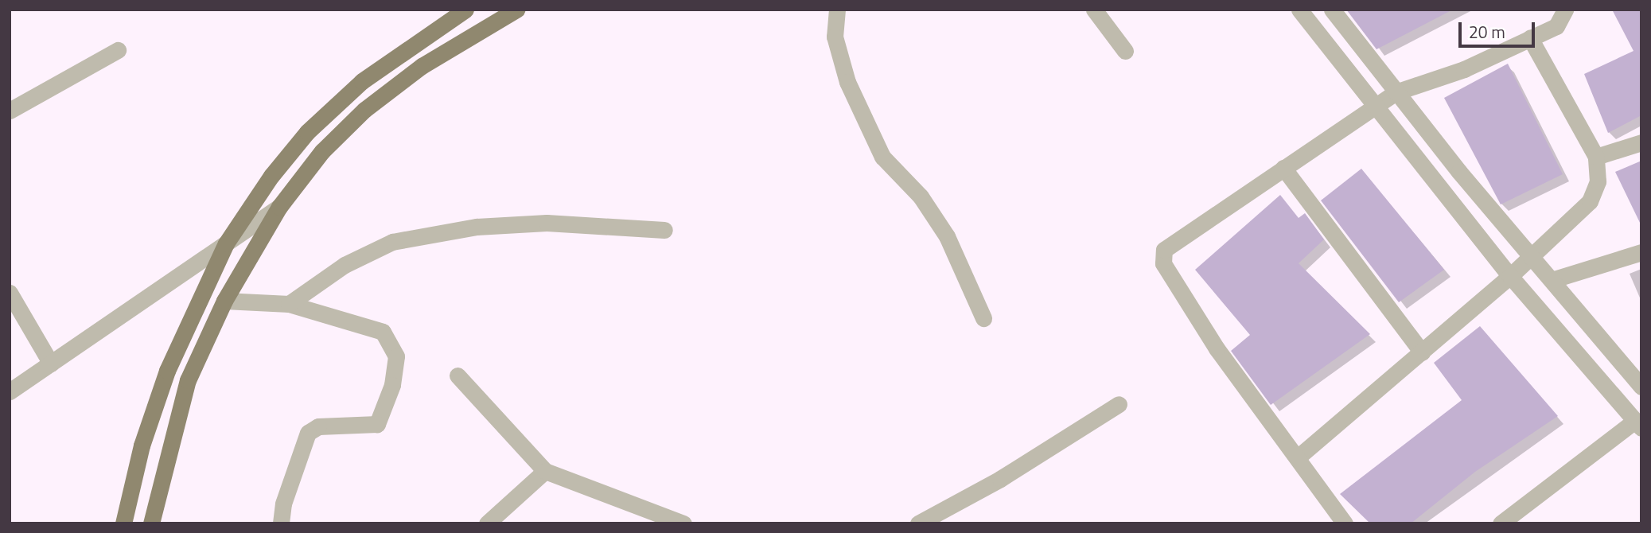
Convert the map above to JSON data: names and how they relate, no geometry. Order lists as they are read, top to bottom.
{
  "scale_bar": "20 m"
}
